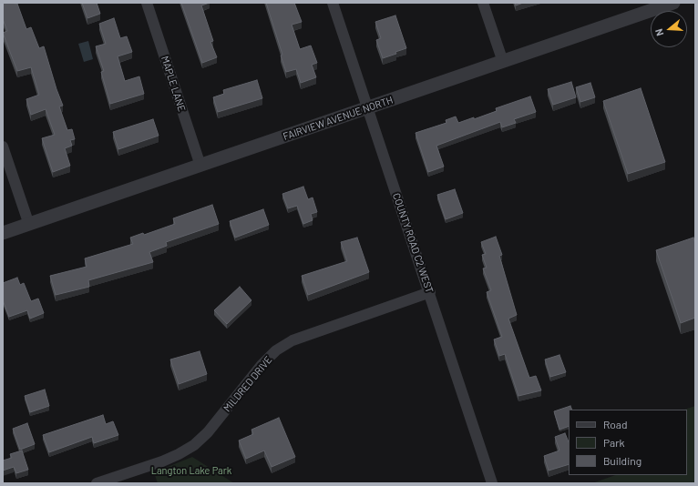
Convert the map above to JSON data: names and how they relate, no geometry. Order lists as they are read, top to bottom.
{
  "streets": {
    "street": [
      "MAPLE LANE",
      "FAIRVIEW AVENUE NORTH",
      "COUNTY ROAD C2 WEST",
      "MILDRED DRIVE"
    ]
  },
  "crossings": [
    ["MAPLE LANE", "FAIRVIEW AVENUE NORTH"],
    ["FAIRVIEW AVENUE NORTH", "COUNTY ROAD C2 WEST"],
    ["COUNTY ROAD C2 WEST", "MILDRED DRIVE"]
  ],
  "parks": ["Langton Lake Park"],
  "legend": ["Road", "Park", "Building"],
  "north": "left"
}
